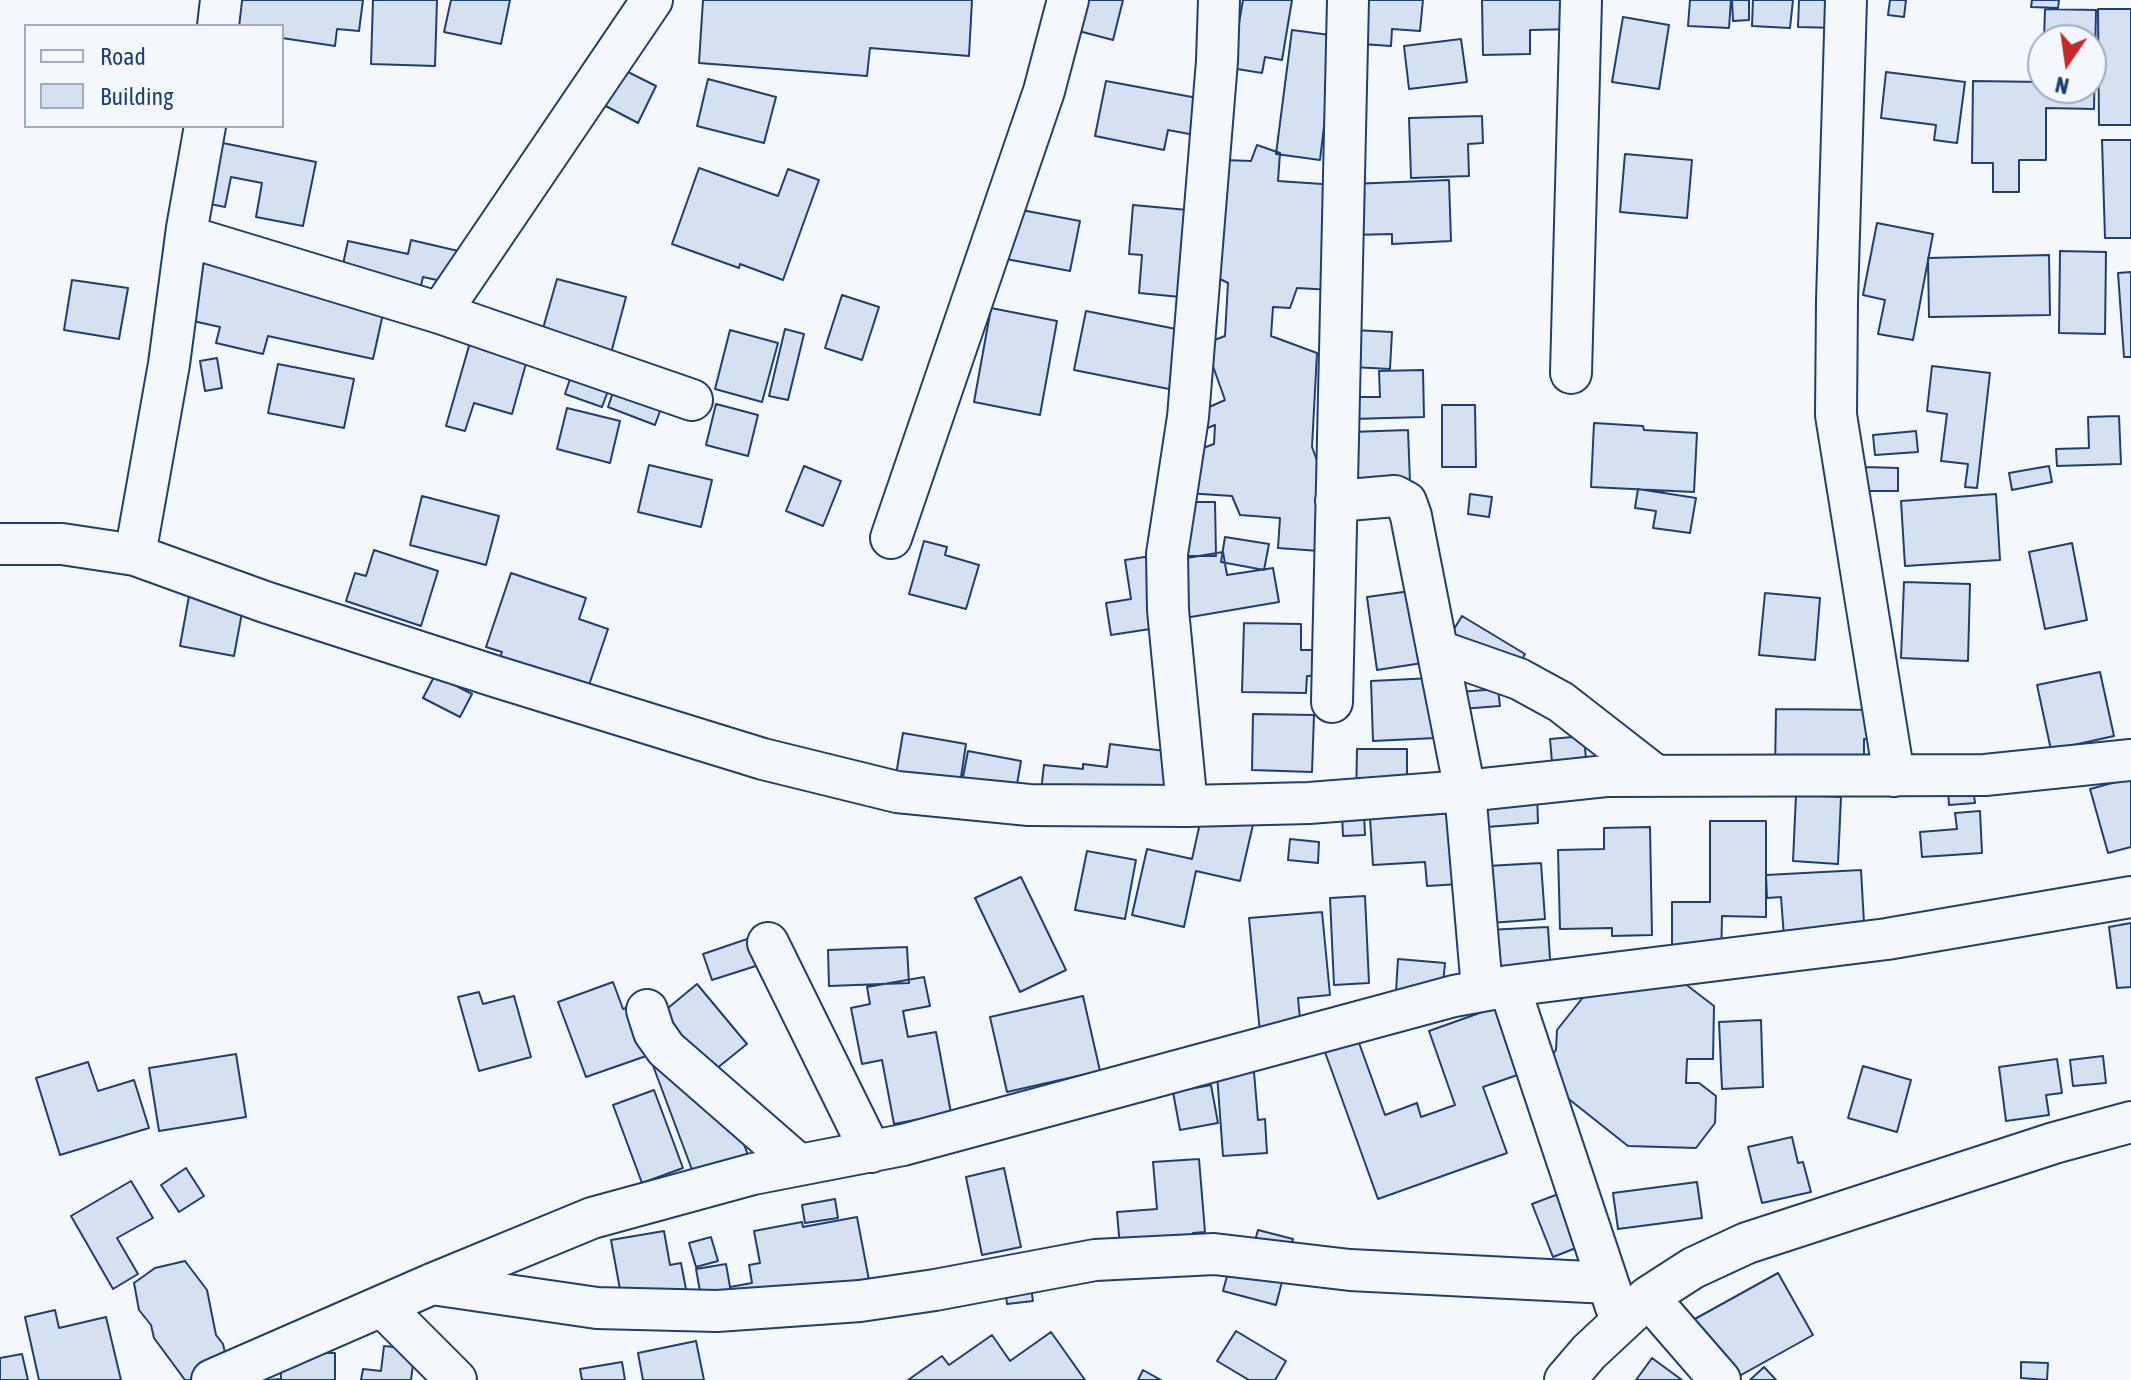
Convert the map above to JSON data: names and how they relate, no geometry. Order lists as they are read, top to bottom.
{
  "legend": ["Road", "Building"],
  "north": "bottom"
}
